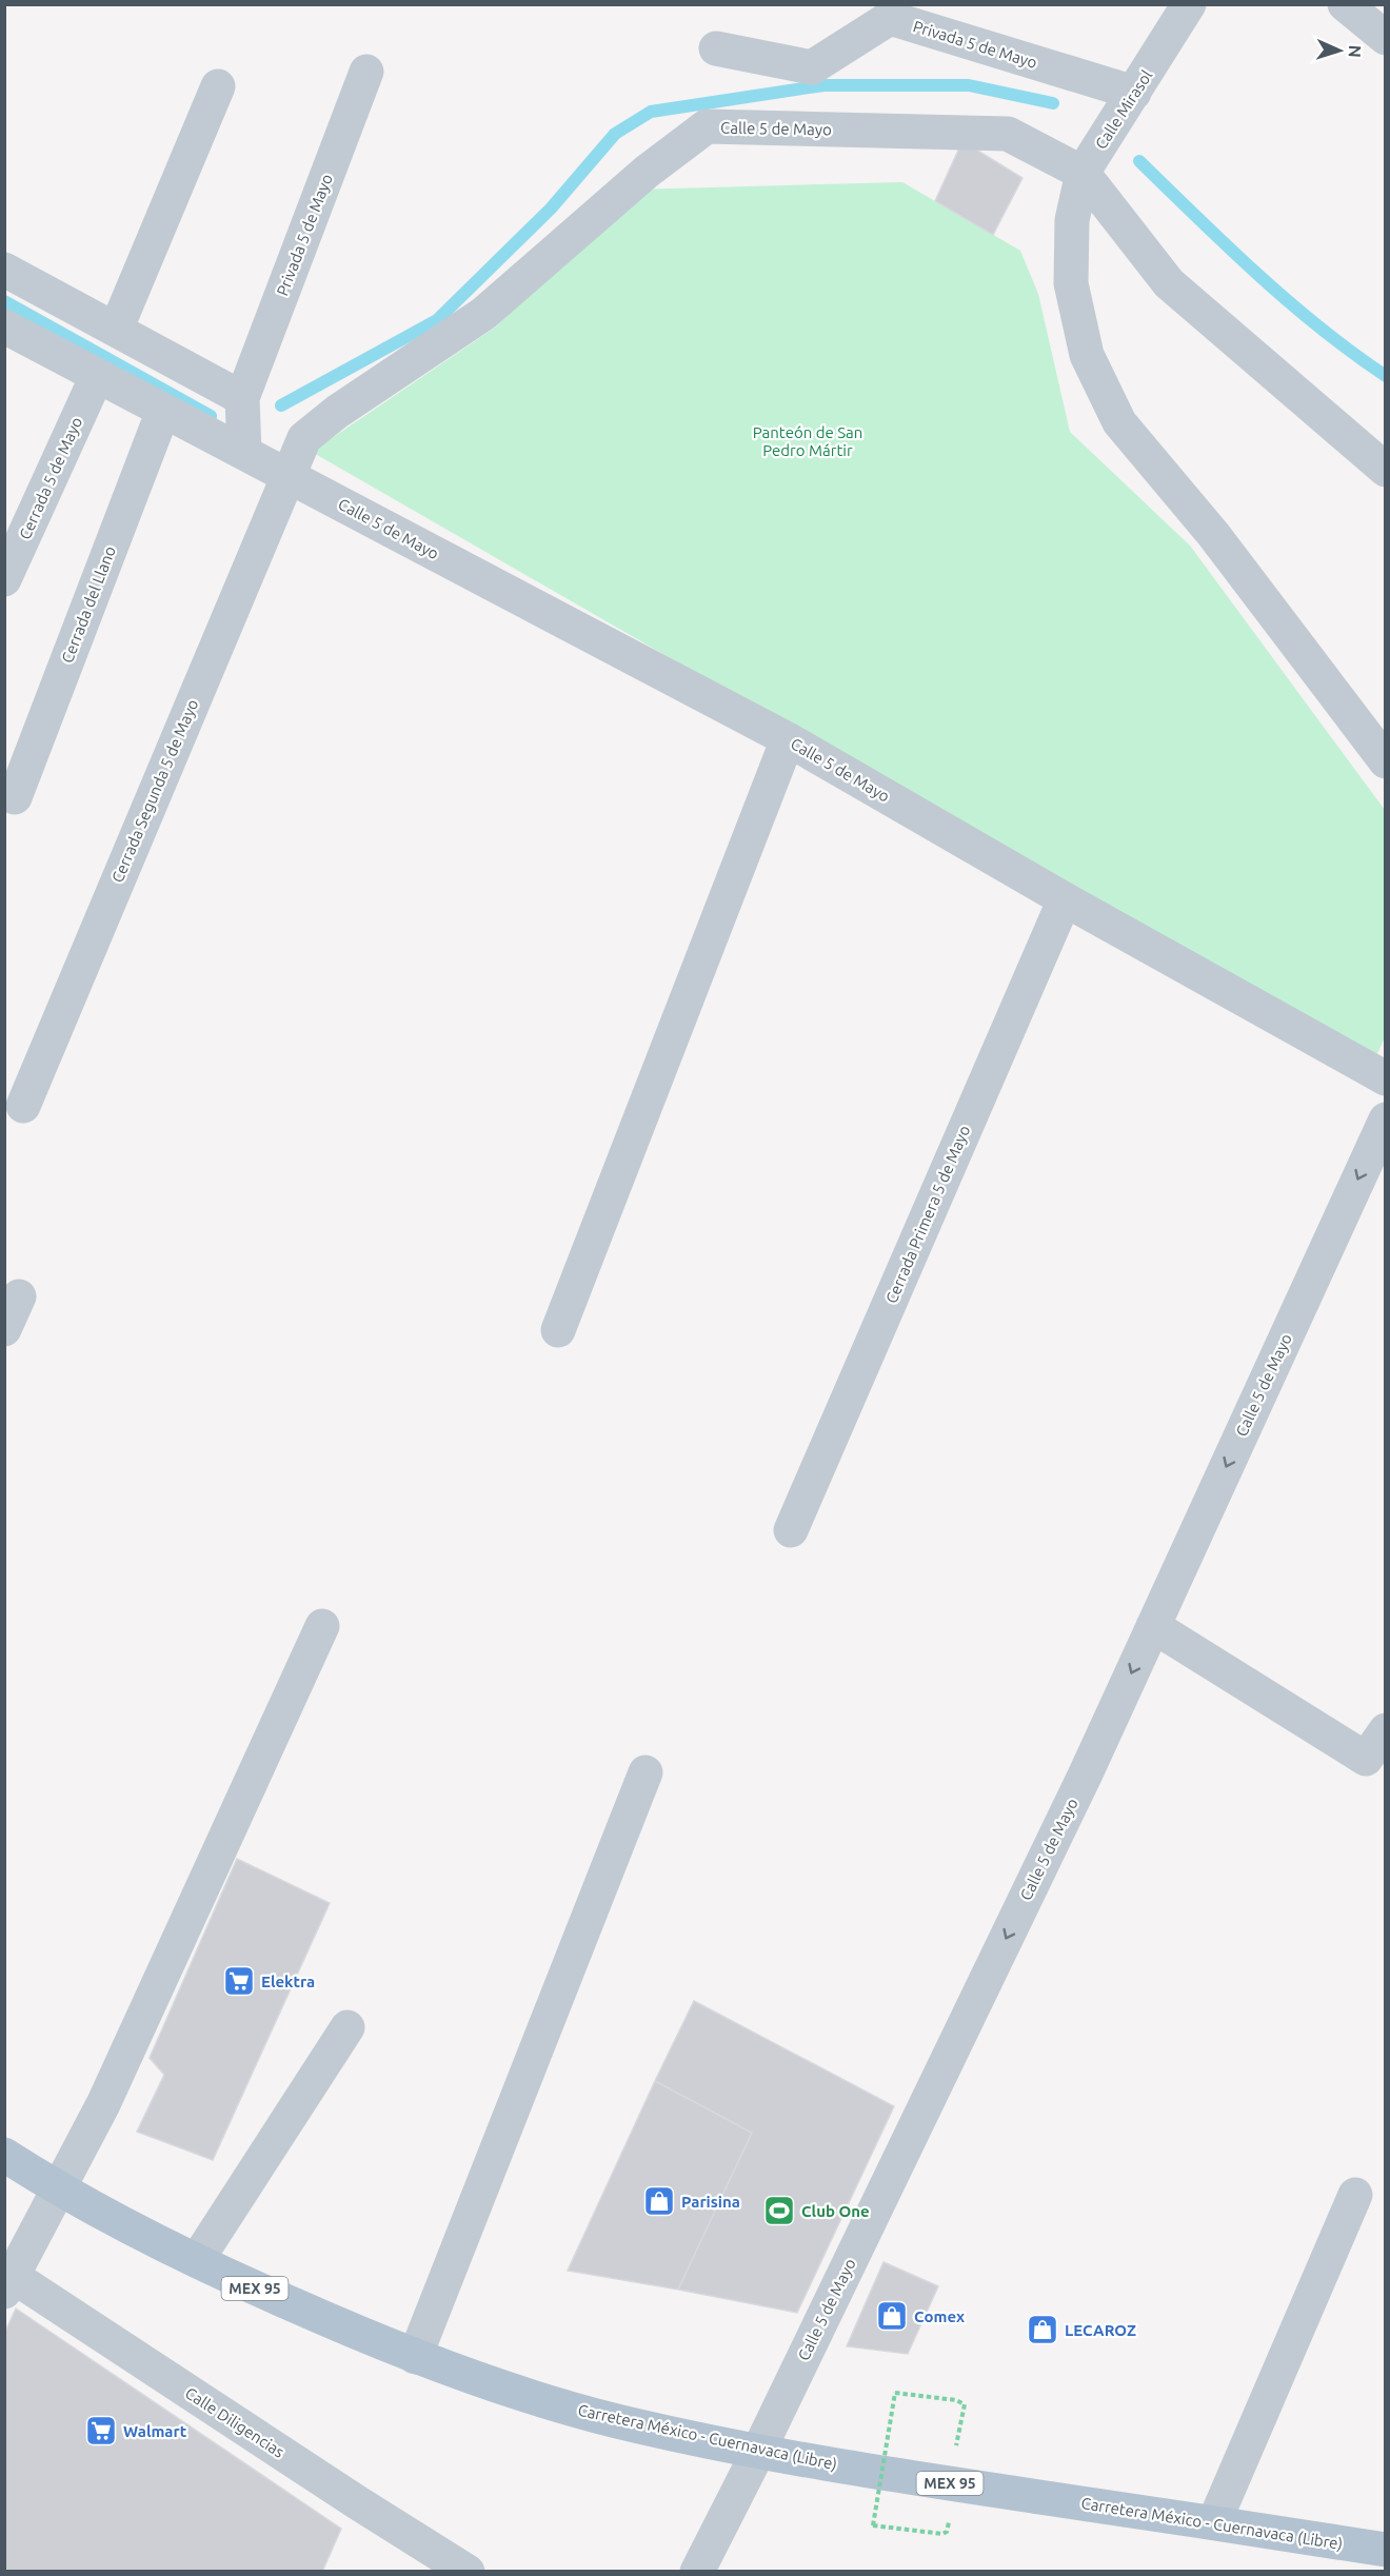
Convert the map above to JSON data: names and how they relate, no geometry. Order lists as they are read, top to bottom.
{
  "streets": {
    "main road": ["MEX 95", "Carretera México - Cuernavaca (Libre)"],
    "street": [
      "Privada 5 de Mayo",
      "Calle Mirasol",
      "Calle 5 de Mayo",
      "Cerrada 5 de Mayo",
      "Cerrada del Llano",
      "Cerrada Segunda 5 de Mayo",
      "Cerrada Primera 5 de Mayo",
      "Calle Diligencias"
    ]
  },
  "crossings": [
    ["Privada 5 de Mayo", "Calle Mirasol"],
    ["Calle Mirasol", "Calle 5 de Mayo"],
    ["Calle 5 de Mayo", "Cerrada 5 de Mayo"],
    ["Calle 5 de Mayo", "Cerrada del Llano"],
    ["Calle 5 de Mayo", "Cerrada Segunda 5 de Mayo"],
    ["Calle 5 de Mayo", "Cerrada Primera 5 de Mayo"],
    ["Calle 5 de Mayo", "Carretera México - Cuernavaca (Libre)"]
  ],
  "one_way": ["Calle 5 de Mayo"],
  "parks": ["Panteón de San Pedro Mártir"],
  "places": {
    "supermarket": ["Elektra", "Walmart"],
    "shop": ["Parisina", "Comex", "LECAROZ"],
    "sports": ["Club One"]
  },
  "north": "right"
}
